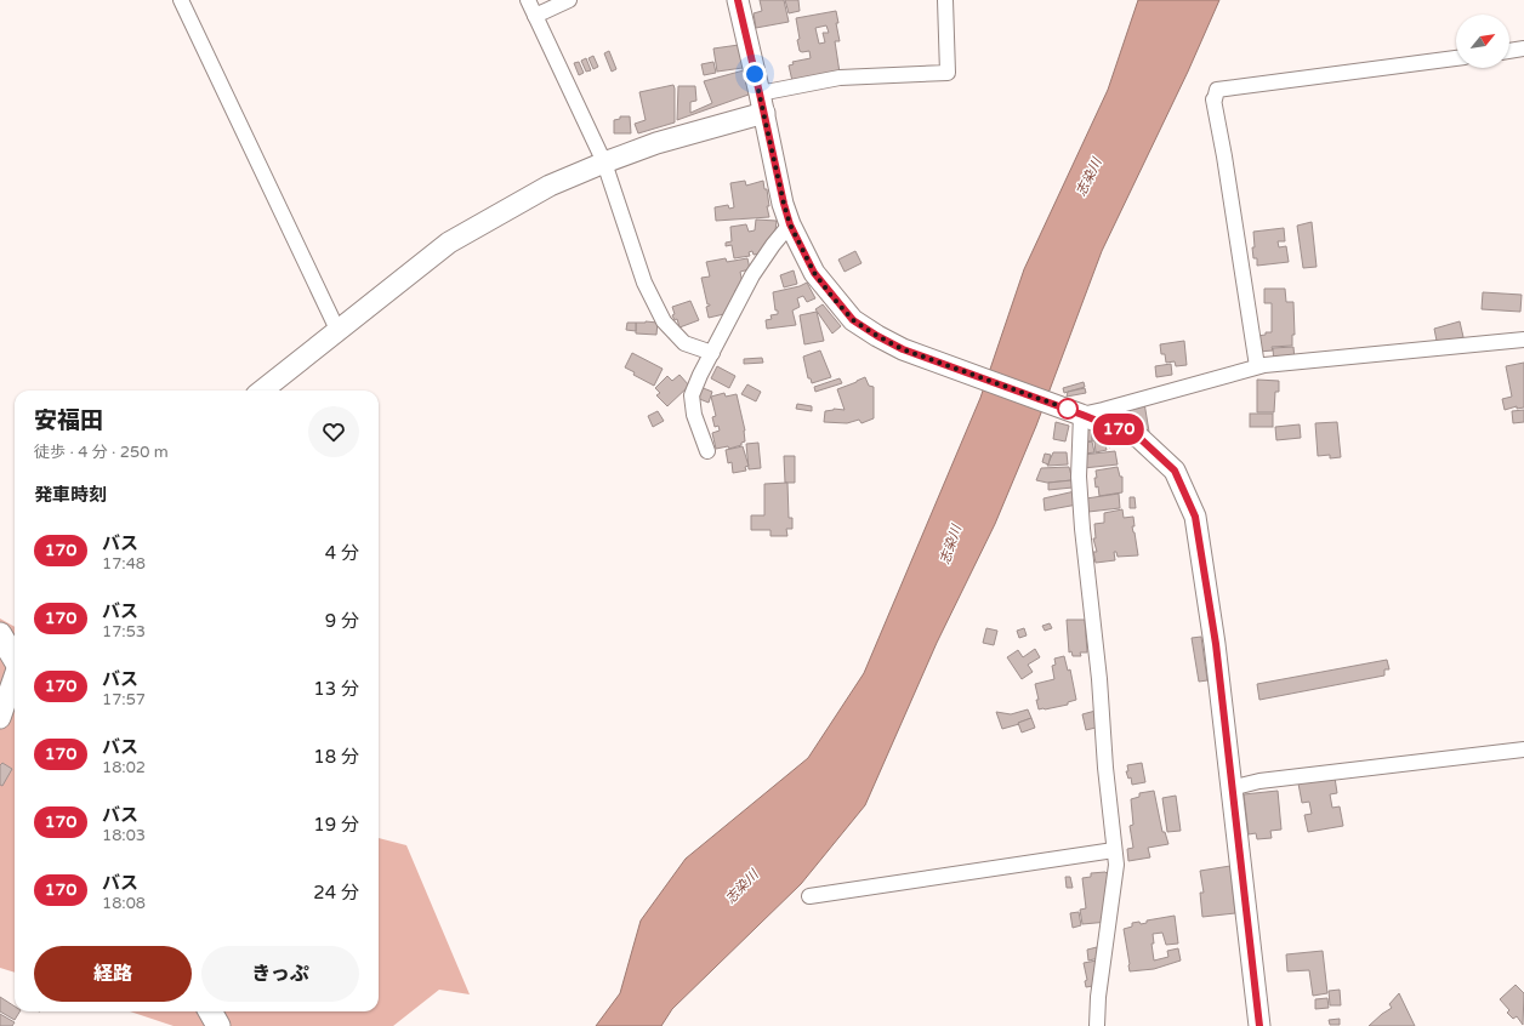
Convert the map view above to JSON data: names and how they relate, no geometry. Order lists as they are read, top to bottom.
{
  "water": ["志染川"],
  "lines": ["bus line 170"],
  "north": "top right",
  "page": {
    "on_map": "170",
    "heading": [
      ["安福田", "徒歩 · 4 分 · 250 m"],
      "発車時刻"
    ],
    "list": [
      {
        "mark": "170",
        "name": "バス",
        "note": "17:48",
        "value": "4 分"
      },
      {
        "mark": "170",
        "name": "バス",
        "note": "17:53",
        "value": "9 分"
      },
      {
        "mark": "170",
        "name": "バス",
        "note": "17:57",
        "value": "13 分"
      },
      {
        "mark": "170",
        "name": "バス",
        "note": "18:02",
        "value": "18 分"
      },
      {
        "mark": "170",
        "name": "バス",
        "note": "18:03",
        "value": "19 分"
      },
      {
        "mark": "170",
        "name": "バス",
        "note": "18:08",
        "value": "24 分"
      }
    ],
    "buttons": ["経路", "きっぷ"]
  }
}
